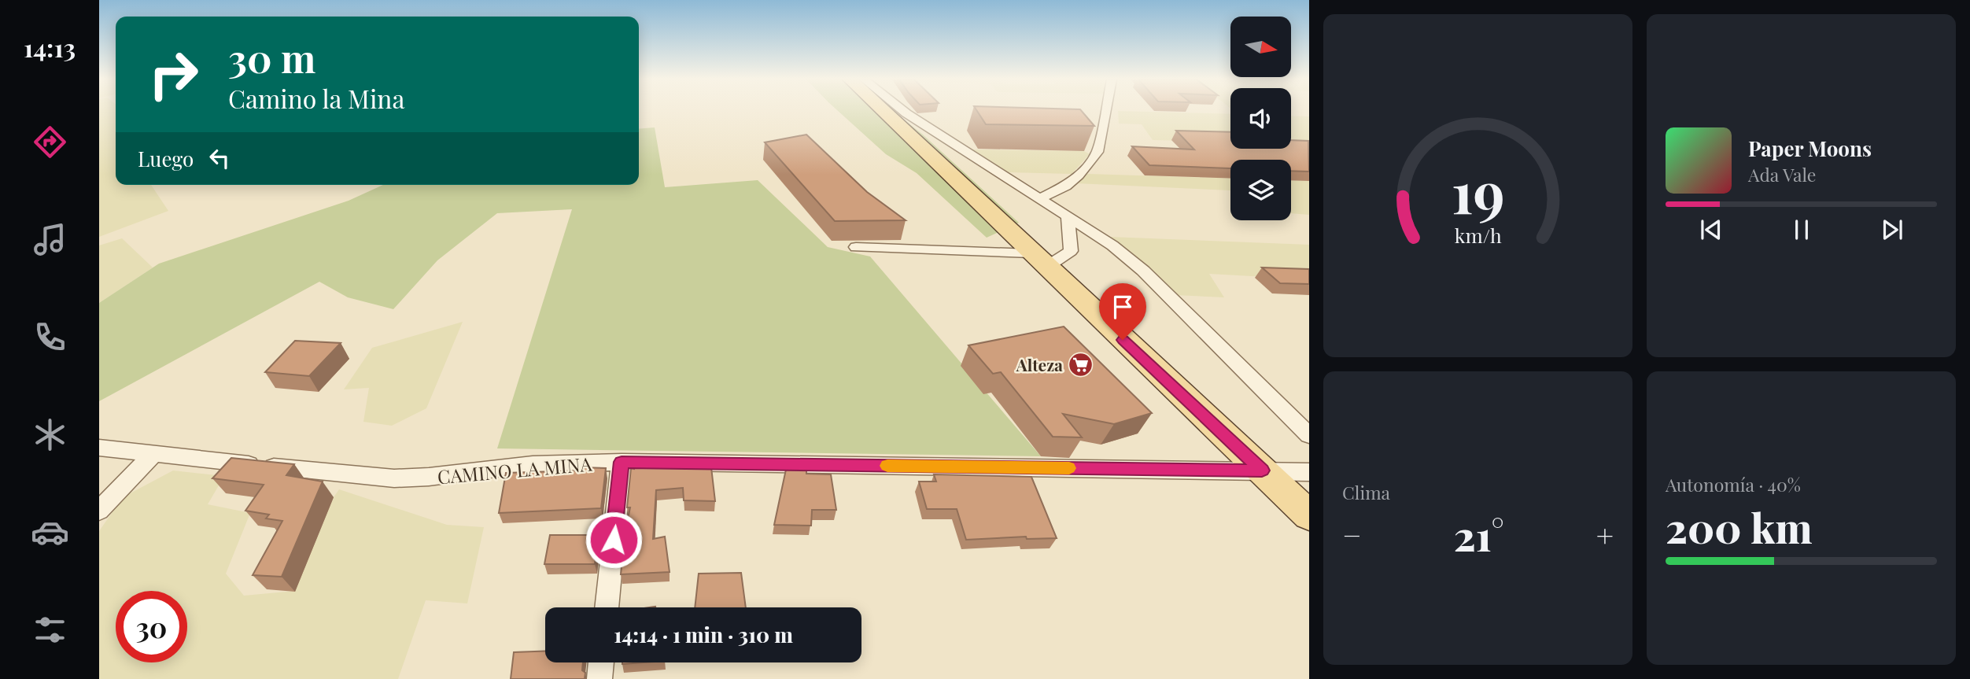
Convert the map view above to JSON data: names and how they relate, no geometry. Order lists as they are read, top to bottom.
{
  "streets": {
    "street": ["CAMINO LA MINA"]
  },
  "places": {
    "supermarket": ["Alteza"]
  },
  "north": "right",
  "page": {
    "tabs": "14:13",
    "turn": ["30 m", "Camino la Mina"],
    "song": ["Paper Moons", "Ada Vale"],
    "then": "Luego",
    "tile": [
      "Clima",
      ["Autonomía · 40%", "200 km"]
    ],
    "heat": ["−", "21°", "+"],
    "limit": "30",
    "trip": "14:14 · 1 min · 310 m",
    "gauge": ["19", "km/h"]
  }
}
